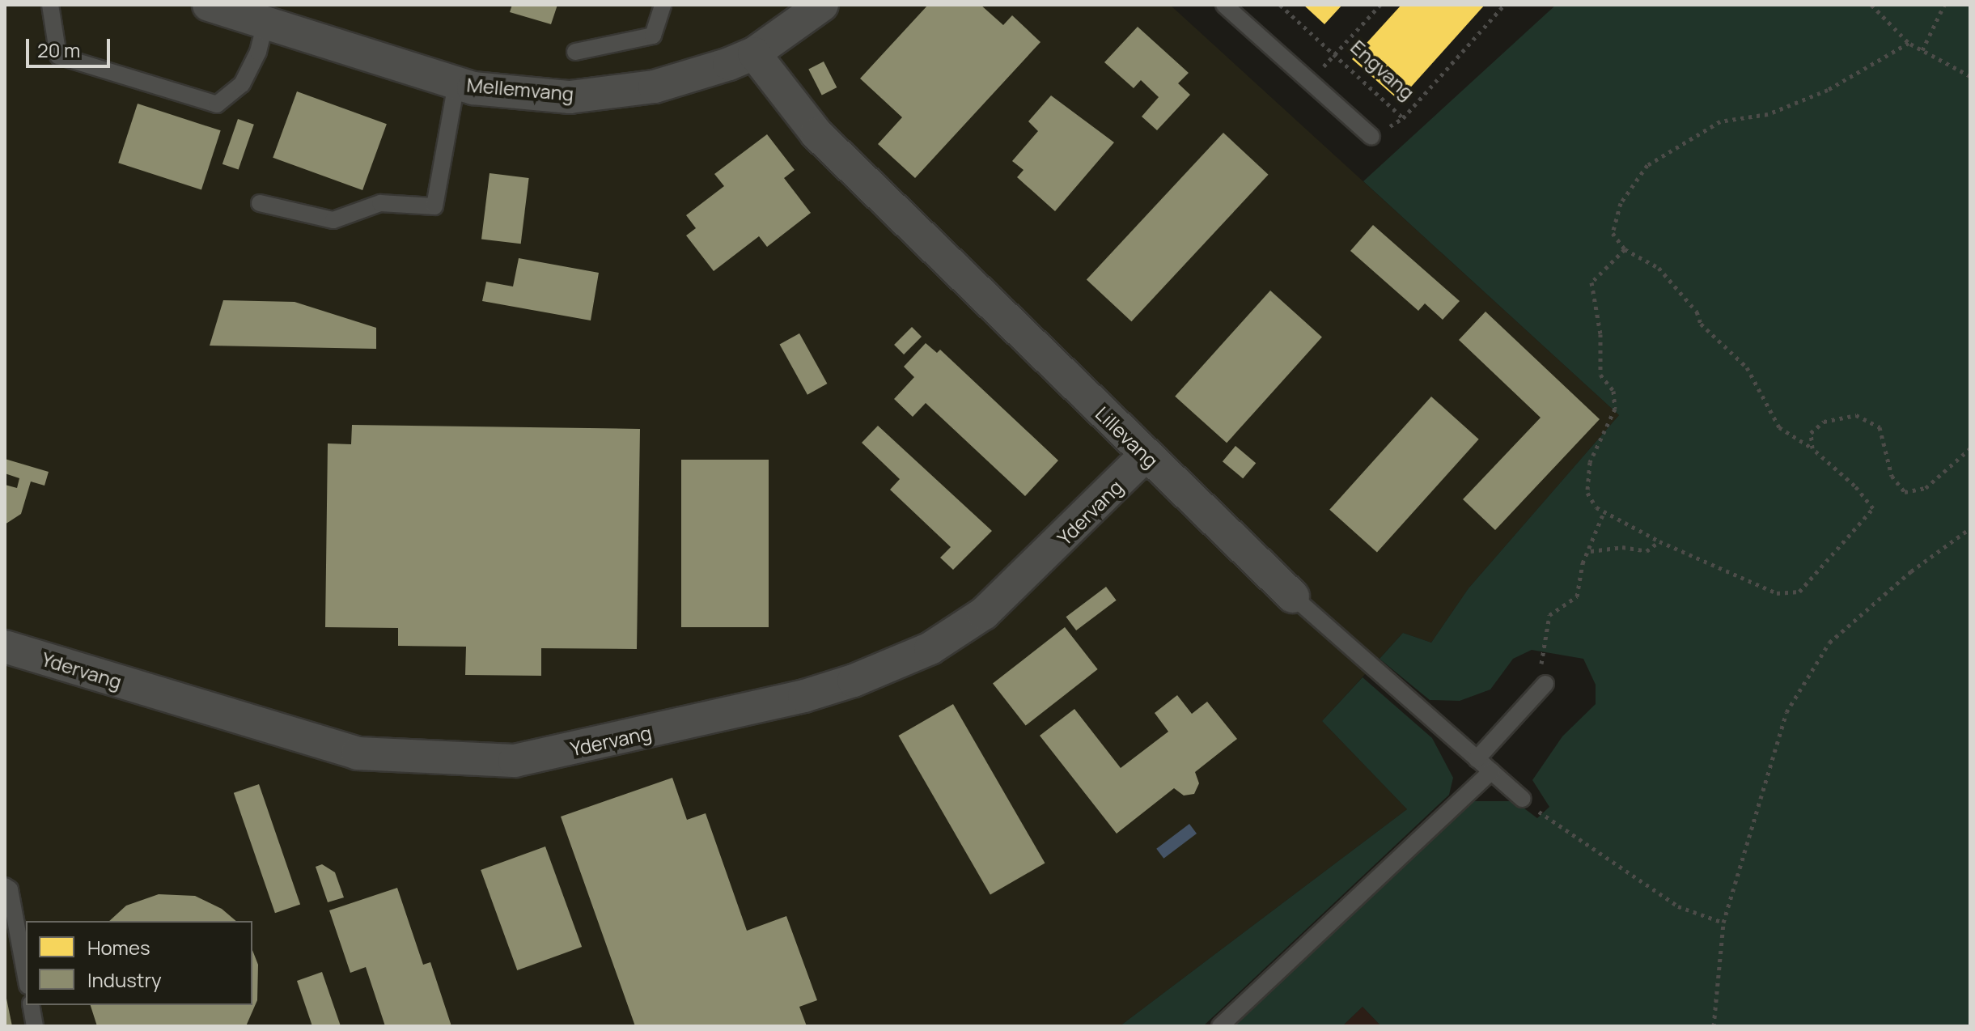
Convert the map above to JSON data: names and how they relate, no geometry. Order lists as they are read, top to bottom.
{
  "streets": {
    "street": ["Mellemvang", "Lillevang", "Ydervang"],
    "path": ["Engvang"]
  },
  "crossings": [
    ["Mellemvang", "Lillevang"],
    ["Lillevang", "Ydervang"]
  ],
  "legend": ["Homes", "Industry"],
  "scale_bar": "20 m"
}
